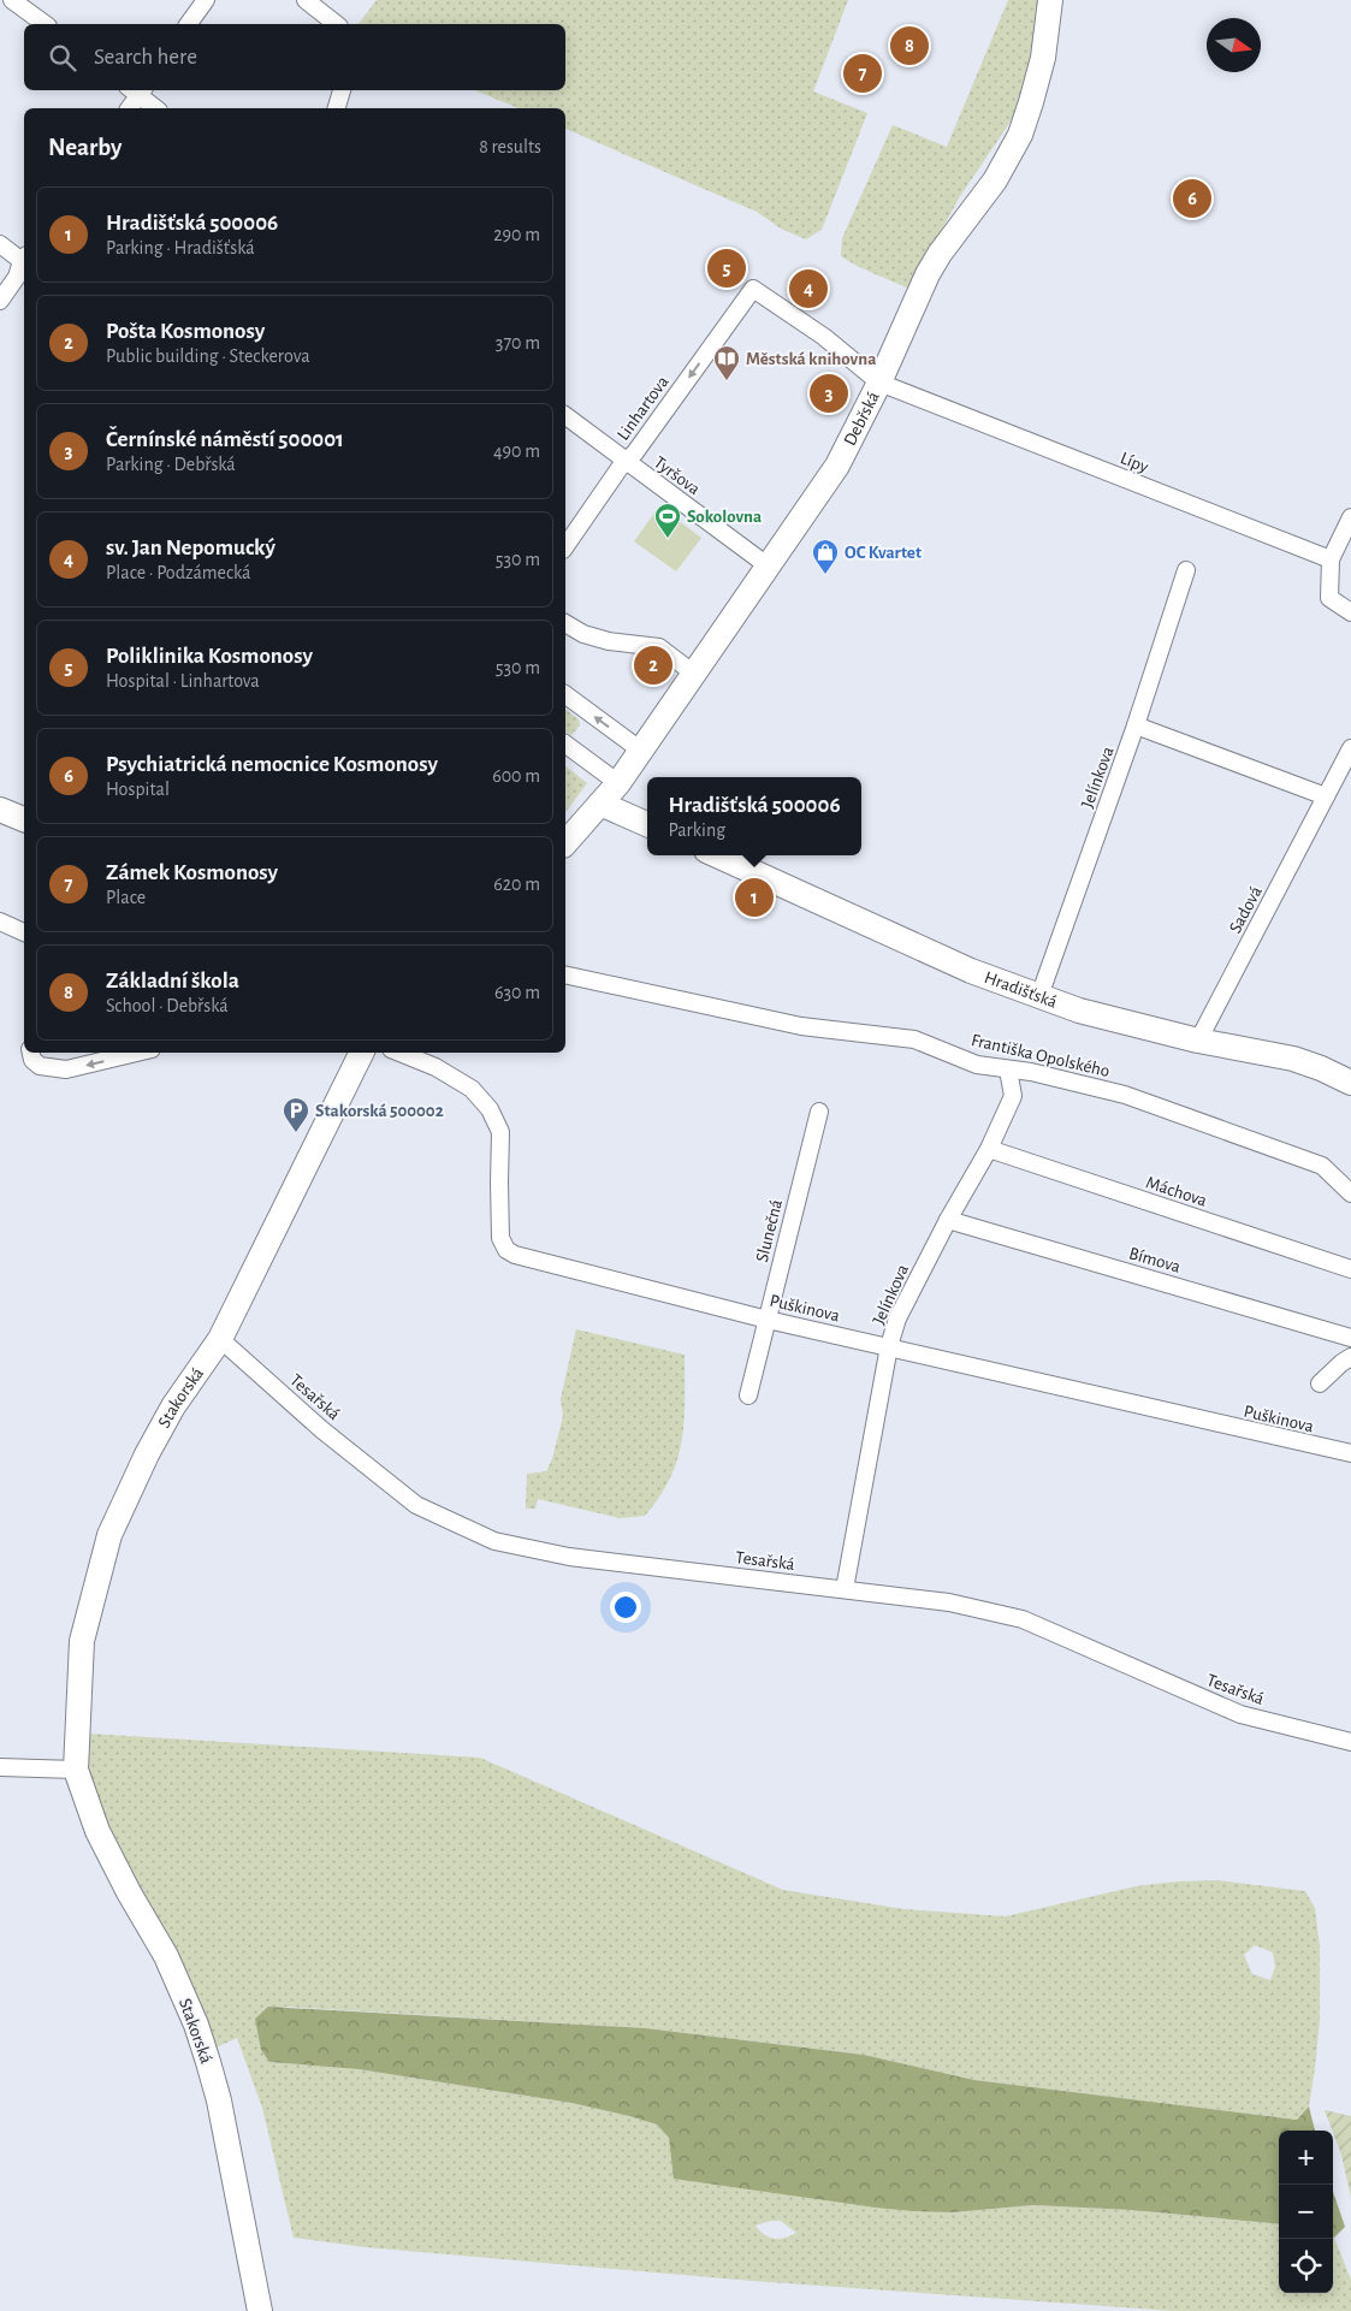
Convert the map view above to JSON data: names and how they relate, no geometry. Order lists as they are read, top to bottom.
{
  "streets": {
    "main road": ["Debřská", "Hradišťská", "Stakorská"],
    "street": [
      "Linhartova",
      "Lípy",
      "Tyršova",
      "Jelínkova",
      "Sadová",
      "Františka Opolského",
      "Máchova",
      "Slunečná",
      "Bímova",
      "Puškinova",
      "Tesařská"
    ]
  },
  "crossings": [
    ["Linhartova", "Lípy"],
    ["Linhartova", "Tyršova"],
    ["Debřská", "Lípy"],
    ["Debřská", "Tyršova"],
    ["Jelínkova", "Hradišťská"],
    ["Jelínkova", "Františka Opolského"],
    ["Jelínkova", "Máchova"],
    ["Jelínkova", "Bímova"],
    ["Jelínkova", "Puškinova"],
    ["Jelínkova", "Tesařská"],
    ["Sadová", "Hradišťská"],
    ["Slunečná", "Puškinova"],
    ["Tesařská", "Stakorská"]
  ],
  "one_way": ["Linhartova"],
  "places": {
    "library": ["Městská knihovna"],
    "sports": ["Sokolovna"],
    "shop": ["OC Kvartet"],
    "parking": ["Stakorská 500002"]
  },
  "north": "right",
  "page": {
    "pins": [
      "8",
      "7",
      "6",
      "5",
      "4",
      "3",
      "2",
      "1"
    ],
    "search": "Search here",
    "heading": ["Nearby", "8 results"],
    "list": [
      {
        "mark": "1",
        "name": "Hradišťská 500006",
        "note": "Parking · Hradišťská",
        "value": "290 m"
      },
      {
        "mark": "2",
        "name": "Pošta Kosmonosy",
        "note": "Public building · Steckerova",
        "value": "370 m"
      },
      {
        "mark": "3",
        "name": "Černínské náměstí 500001",
        "note": "Parking · Debřská",
        "value": "490 m"
      },
      {
        "mark": "4",
        "name": "sv. Jan Nepomucký",
        "note": "Place · Podzámecká",
        "value": "530 m"
      },
      {
        "mark": "5",
        "name": "Poliklinika Kosmonosy",
        "note": "Hospital · Linhartova",
        "value": "530 m"
      },
      {
        "mark": "6",
        "name": "Psychiatrická nemocnice Kosmonosy",
        "note": "Hospital",
        "value": "600 m"
      },
      {
        "mark": "7",
        "name": "Zámek Kosmonosy",
        "note": "Place",
        "value": "620 m"
      },
      {
        "mark": "8",
        "name": "Základní škola",
        "note": "School · Debřská",
        "value": "630 m"
      }
    ],
    "popup": ["Hradišťská 500006", "Parking"],
    "map_buttons": ["+", "−"]
  }
}
